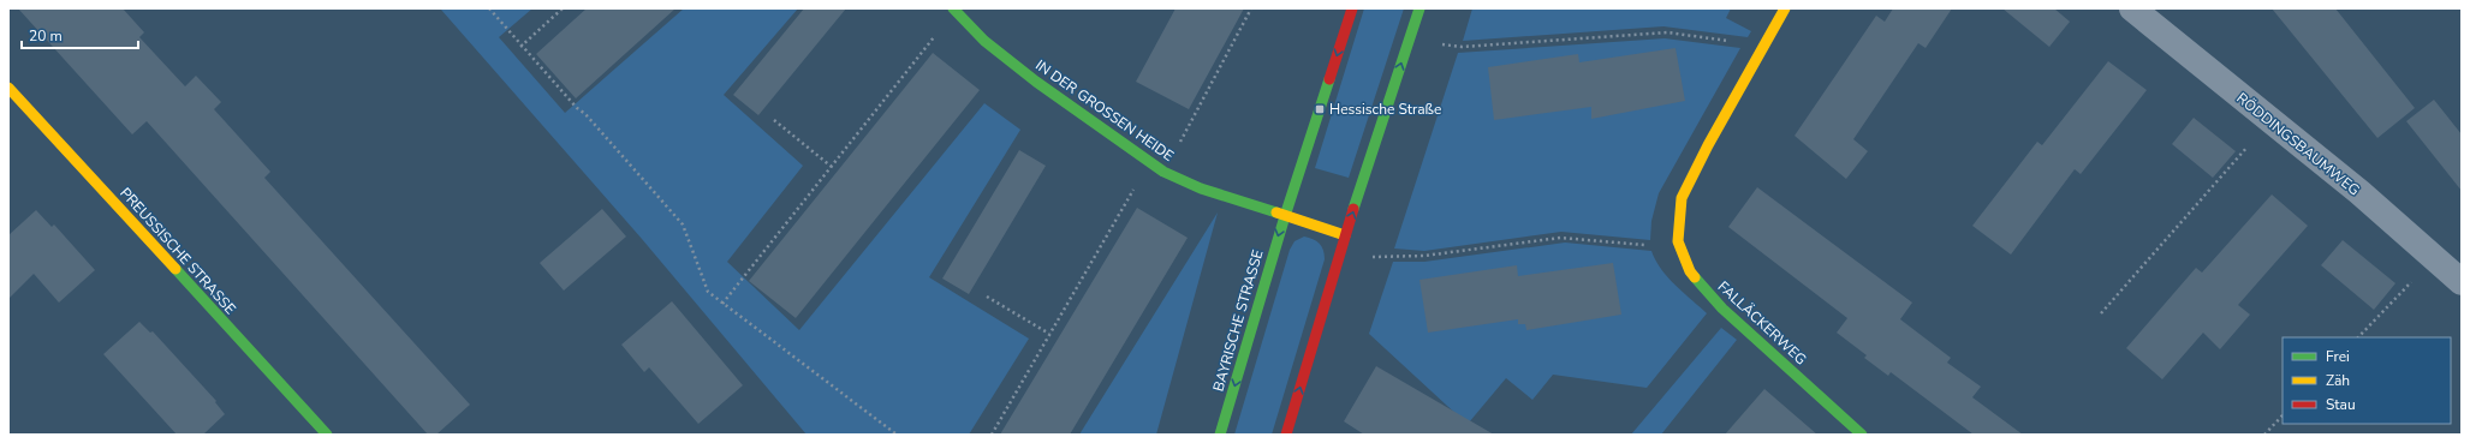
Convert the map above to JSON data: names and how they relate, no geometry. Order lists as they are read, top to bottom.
{
  "streets": {
    "street": [
      "IN DER GROSSEN HEIDE",
      "RÖDDINGSBAUMWEG",
      "PREUSSISCHE STRASSE",
      "BAYRISCHE STRASSE",
      "FALLÄCKERWEG"
    ]
  },
  "crossings": [
    ["IN DER GROSSEN HEIDE", "BAYRISCHE STRASSE"]
  ],
  "places": {
    "transit": ["Hessische Straße"]
  },
  "legend": ["Frei", "Zäh", "Stau"],
  "scale_bar": "20 m"
}
